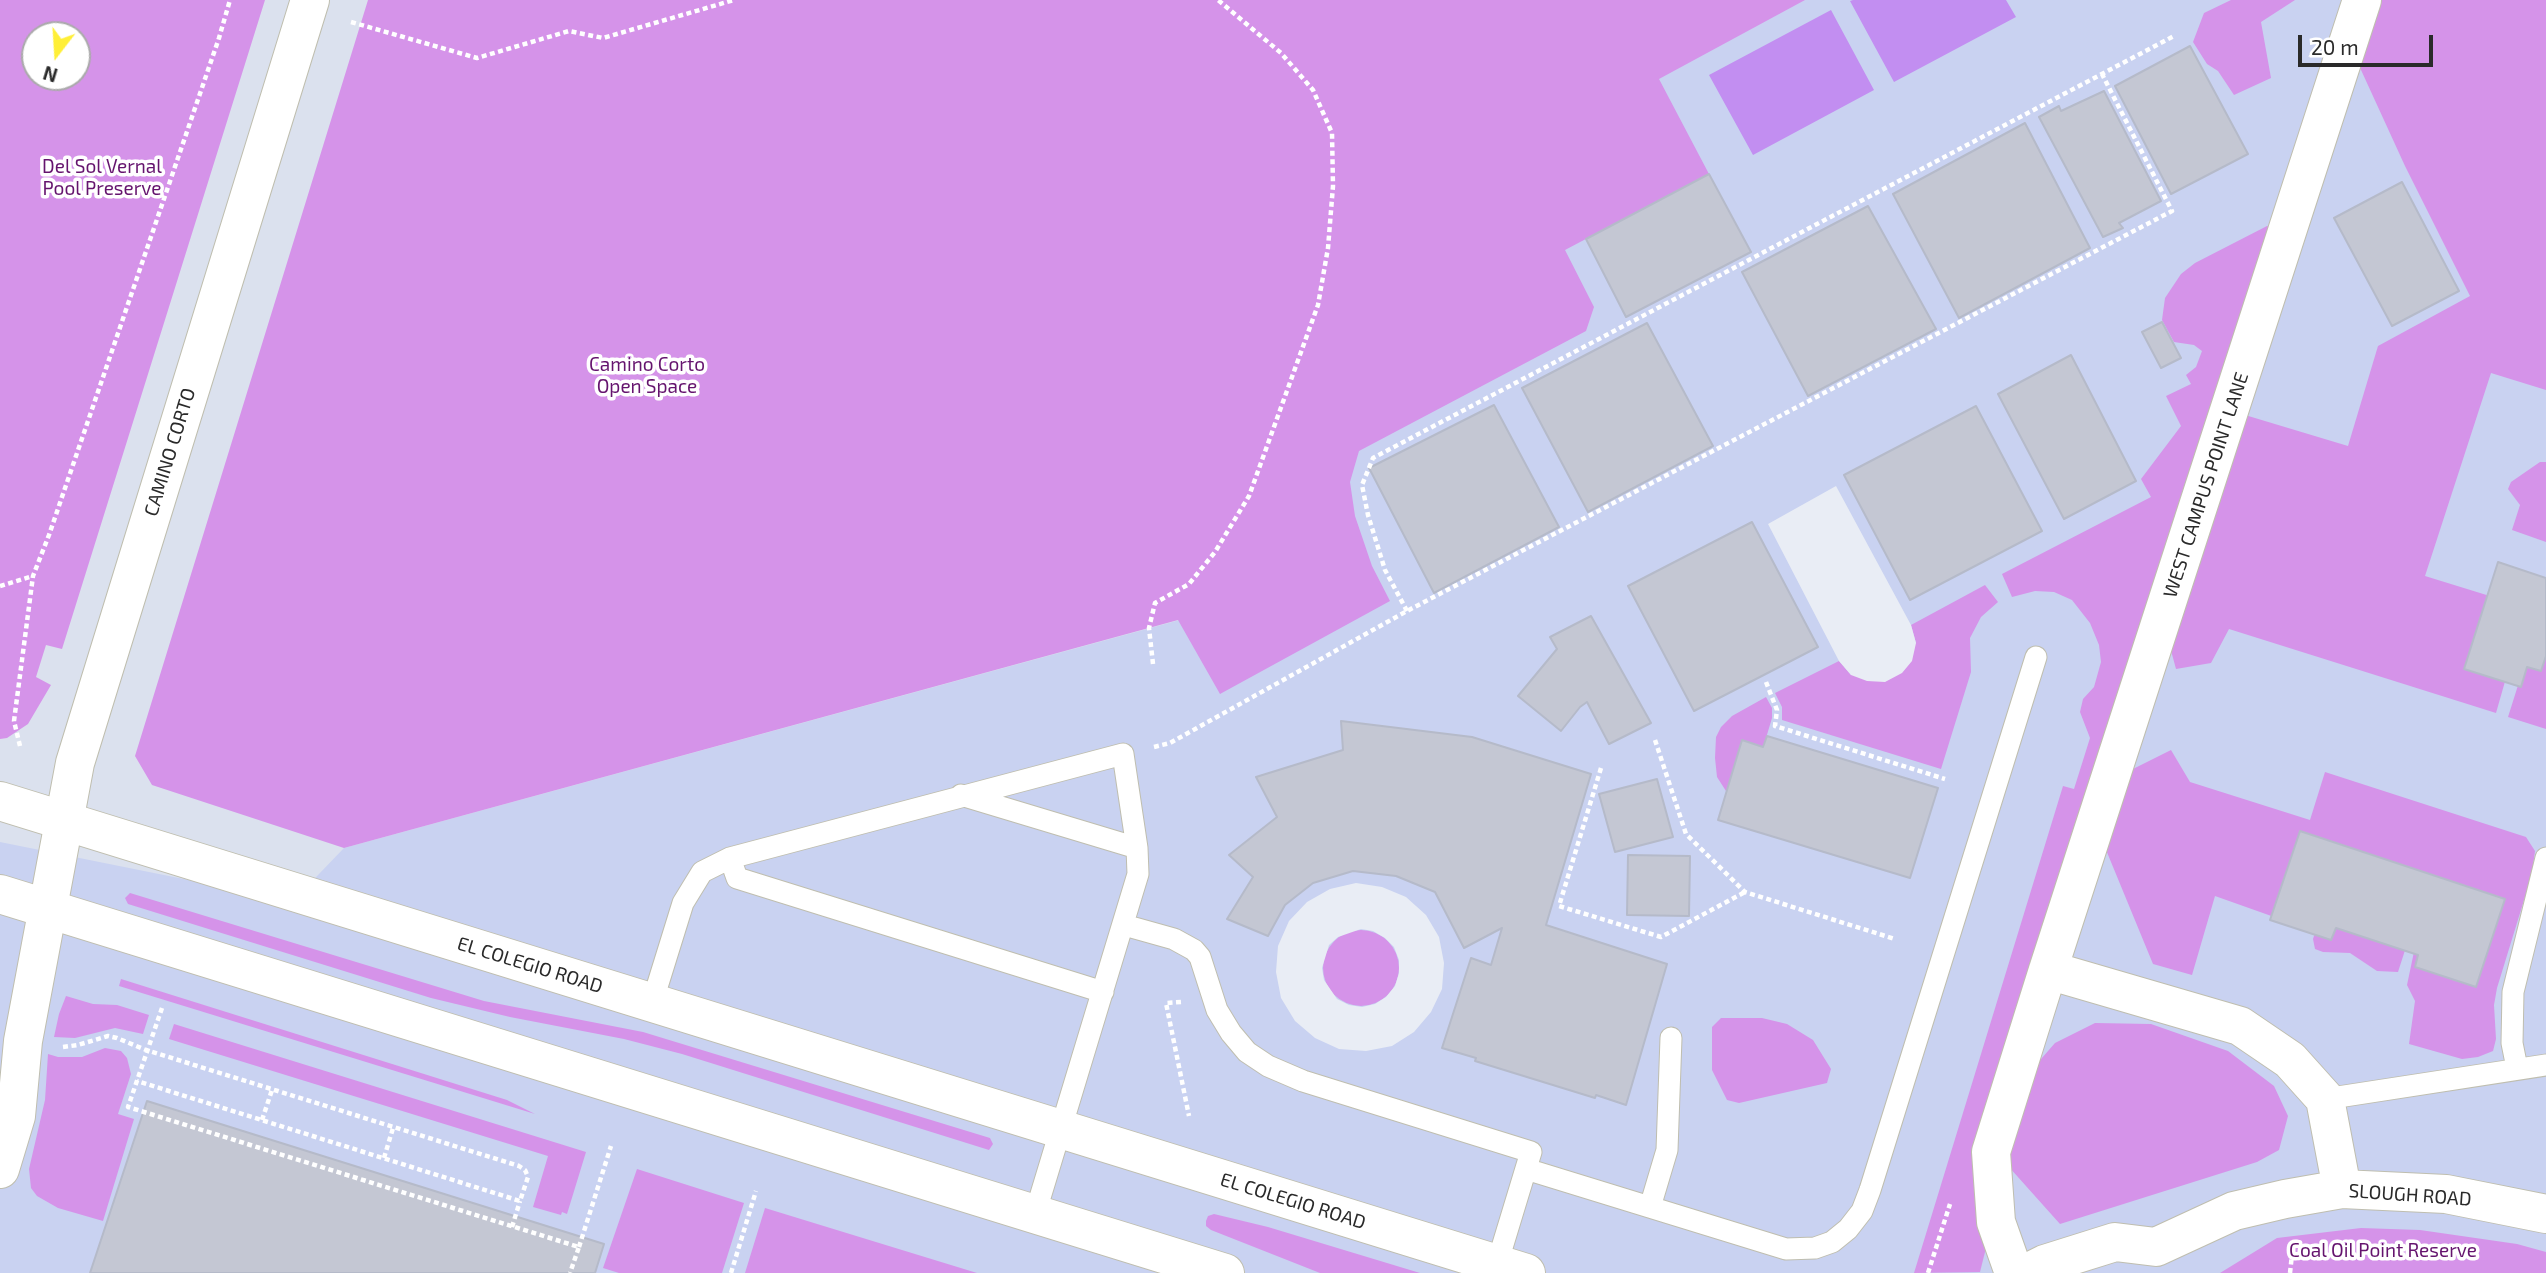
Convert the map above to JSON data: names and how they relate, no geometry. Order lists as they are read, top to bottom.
{
  "streets": {
    "street": [
      "CAMINO CORTO",
      "WEST CAMPUS POINT LANE",
      "EL COLEGIO ROAD",
      "SLOUGH ROAD"
    ]
  },
  "crossings": [
    ["CAMINO CORTO", "EL COLEGIO ROAD"]
  ],
  "parks": ["Del Sol Vernal Pool Preserve", "Camino Corto Open Space", "Coal Oil Point Reserve"],
  "scale_bar": "20 m",
  "north": "bottom"
}
